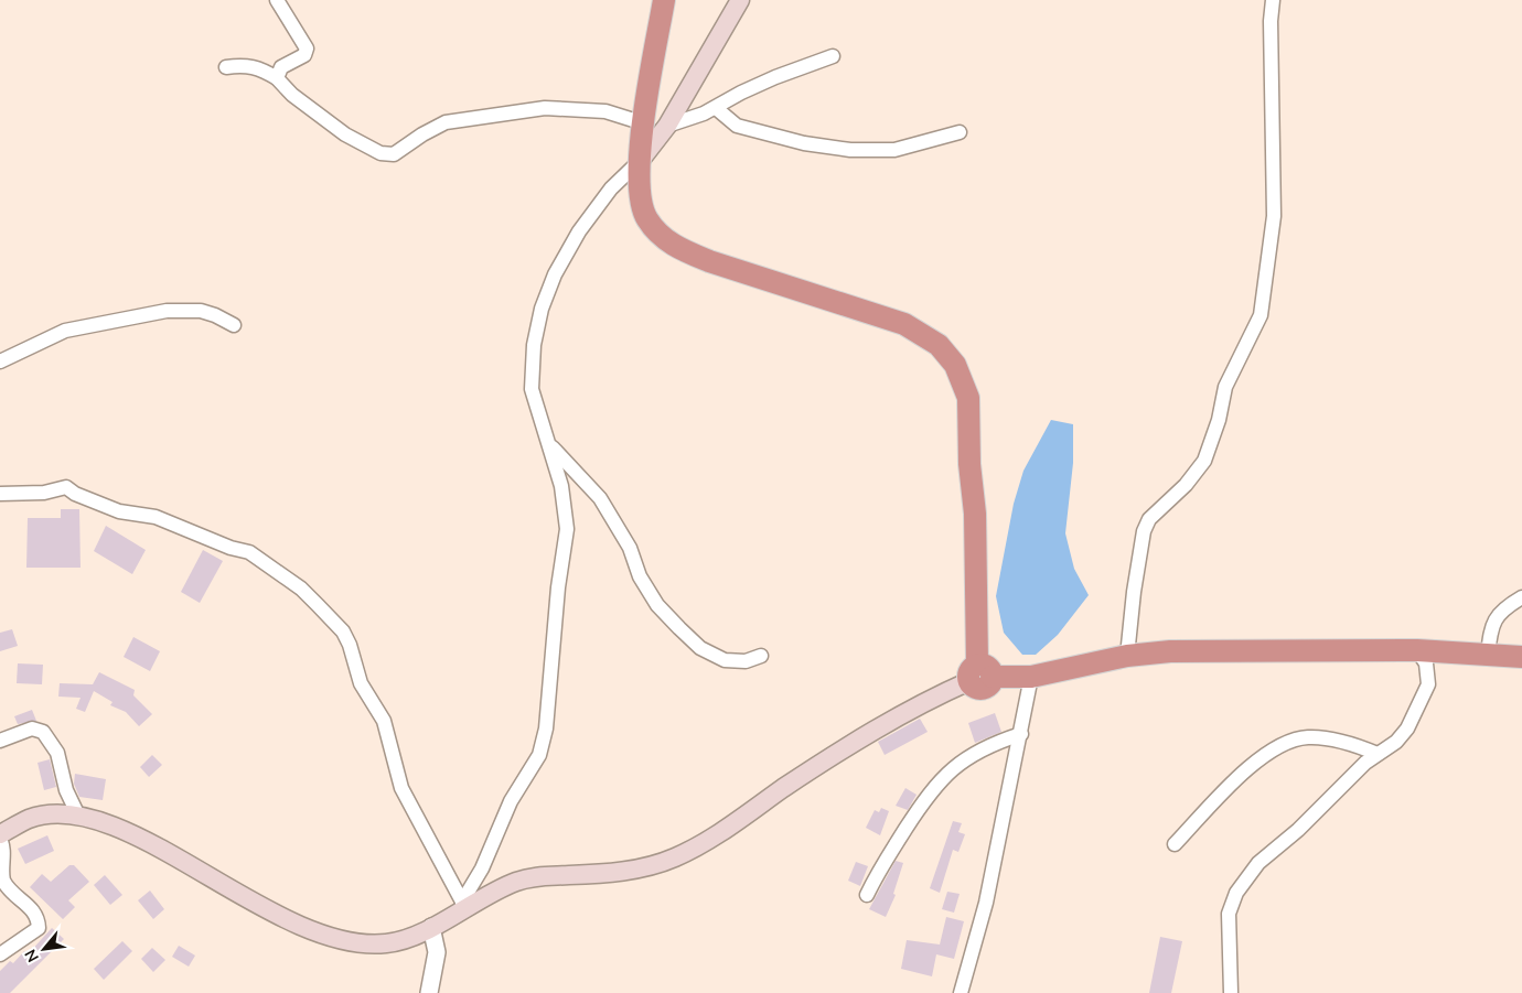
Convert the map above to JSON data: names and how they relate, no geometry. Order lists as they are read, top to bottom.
{
  "north": "bottom left"
}
